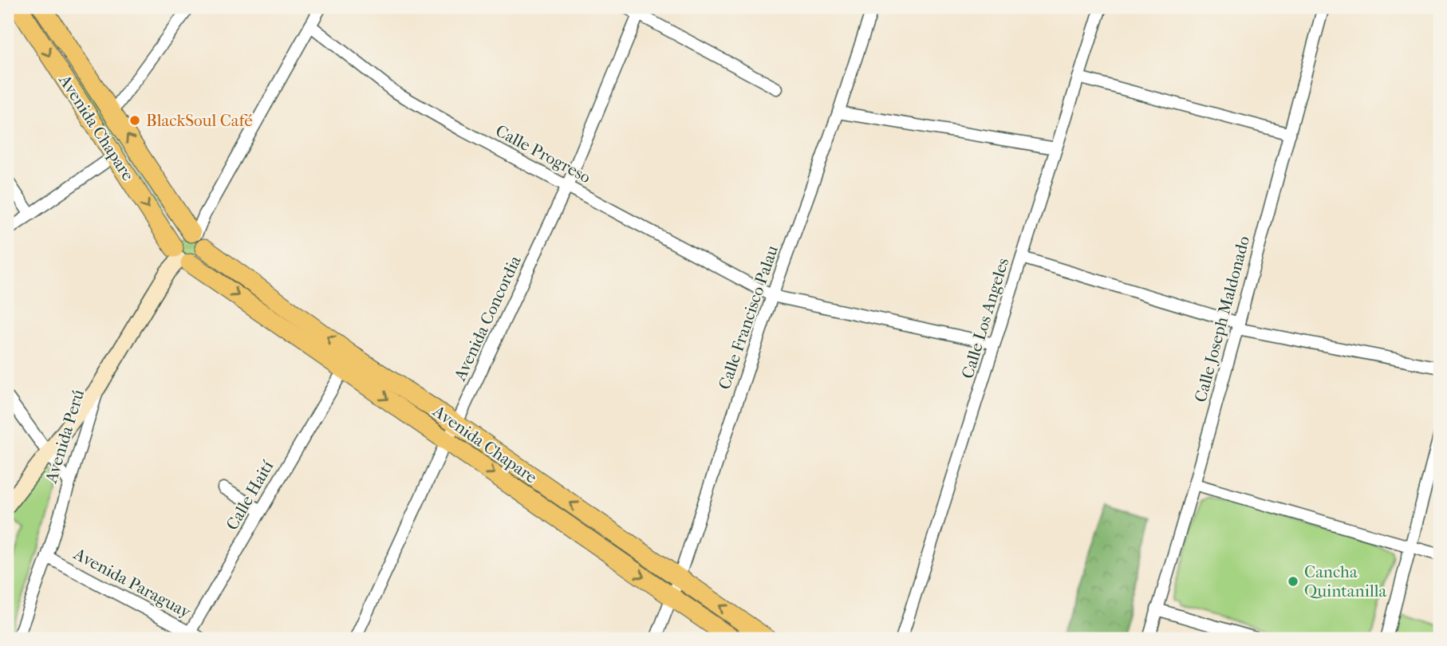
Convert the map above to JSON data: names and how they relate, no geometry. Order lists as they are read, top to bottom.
{
  "streets": {
    "main road": ["Avenida Chapare"],
    "street": [
      "Calle Progreso",
      "Calle Francisco Palau",
      "Avenida Concordia",
      "Calle Los Angeles",
      "Calle Joseph Maldonado",
      "Avenida Perú",
      "Calle Haití",
      "Avenida Paraguay"
    ]
  },
  "crossings": [
    ["Avenida Chapare", "Calle Francisco Palau"],
    ["Avenida Chapare", "Avenida Concordia"],
    ["Avenida Chapare", "Avenida Perú"],
    ["Avenida Chapare", "Calle Haití"],
    ["Calle Progreso", "Calle Francisco Palau"],
    ["Calle Progreso", "Avenida Concordia"],
    ["Calle Progreso", "Calle Los Angeles"],
    ["Avenida Perú", "Avenida Paraguay"],
    ["Calle Haití", "Avenida Paraguay"]
  ],
  "places": ["BlackSoul Café", "Cancha Quintanilla"]
}
